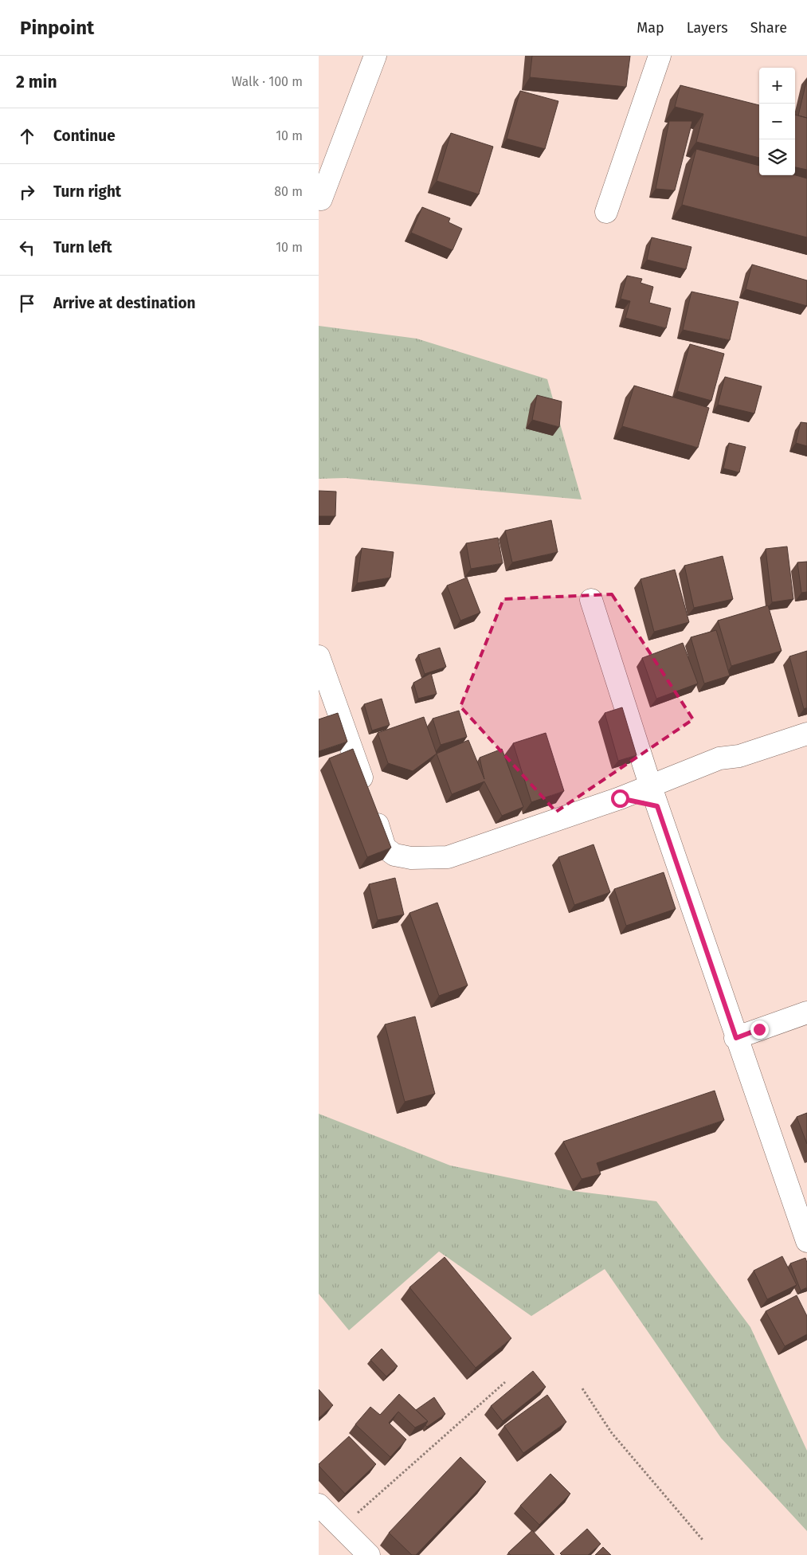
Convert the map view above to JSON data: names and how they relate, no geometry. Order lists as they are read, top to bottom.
{
  "page": {
    "header": "Pinpoint",
    "nav": ["Map", "Layers", "Share"],
    "heading": ["2 min", "Walk · 100 m"],
    "map_buttons": ["+", "−"],
    "list": [
      ["Continue", "10 m"],
      ["Turn right", "80 m"],
      ["Turn left", "10 m"],
      "Arrive at destination"
    ]
  }
}
